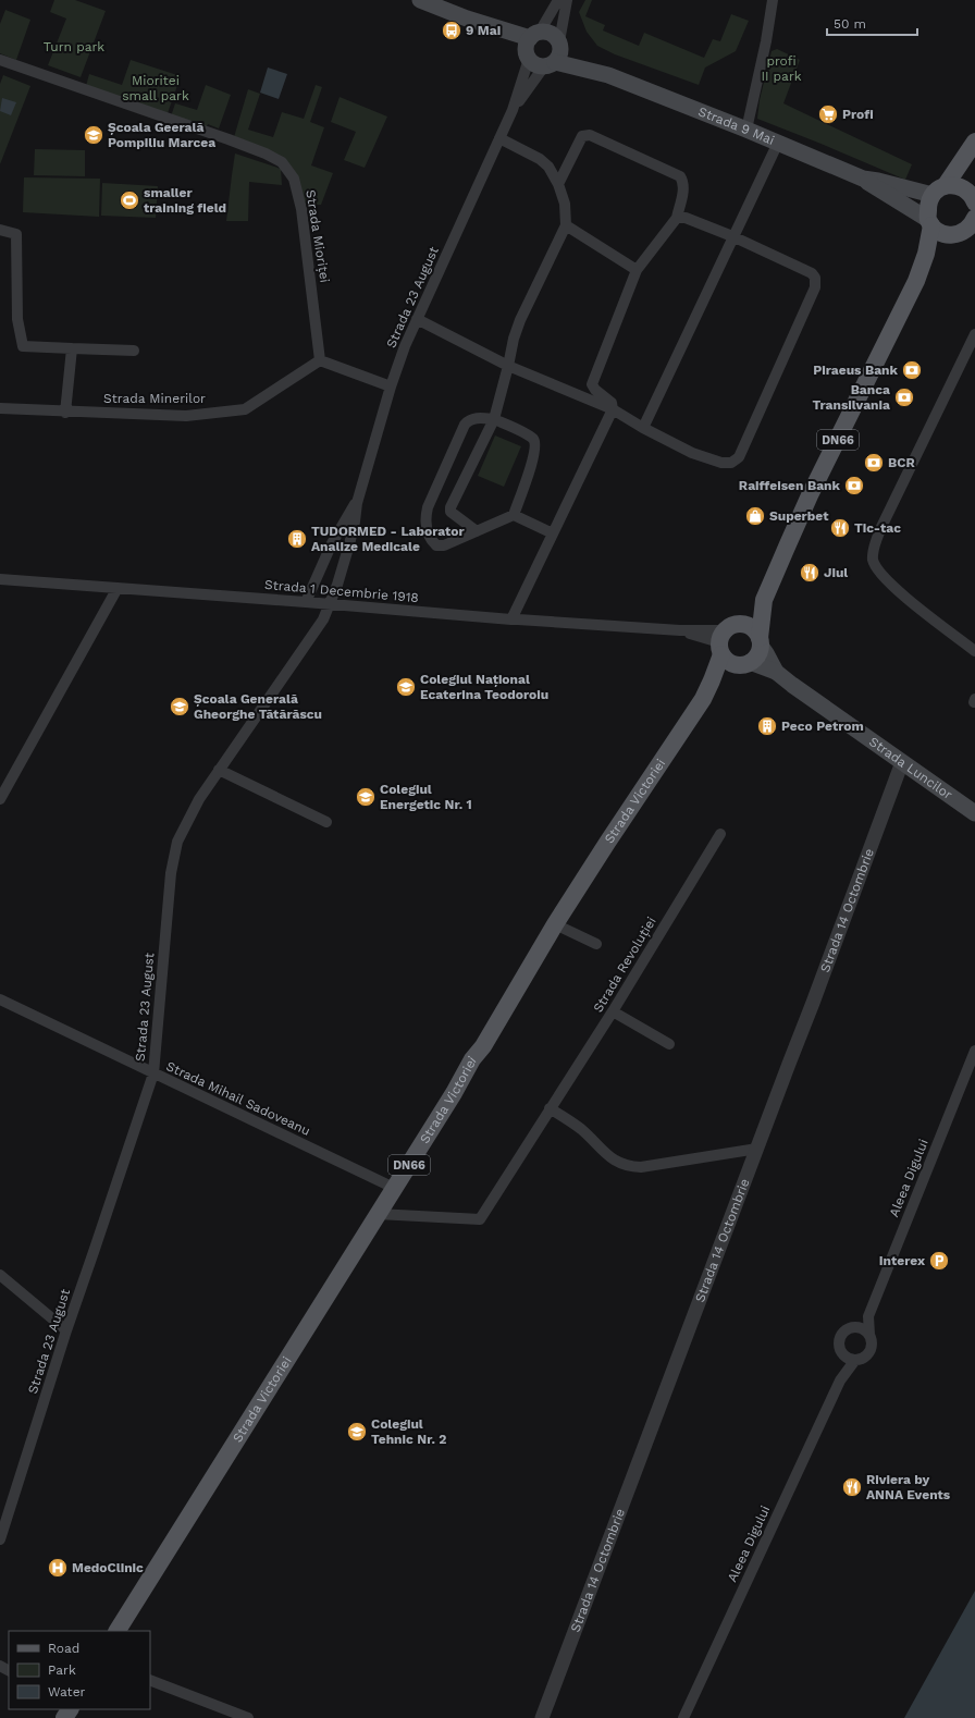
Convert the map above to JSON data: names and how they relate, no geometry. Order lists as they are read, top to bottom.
{
  "streets": {
    "main road": [
      "Strada 9 Mai",
      "DN66",
      "Strada Luncilor",
      "Strada Victoriei"
    ],
    "street": [
      "Strada Mioriței",
      "Strada 23 August",
      "Strada Minerilor",
      "Strada 1 Decembrie 1918",
      "Strada 14 Octombrie",
      "Strada Revoluției",
      "Strada Mihail Sadoveanu",
      "Aleea Digului"
    ]
  },
  "crossings": [
    ["Strada 9 Mai", "Strada 23 August"],
    ["Strada 9 Mai", "Strada Victoriei"],
    ["Strada Mioriței", "Strada Minerilor"],
    ["Strada 23 August", "Strada 1 Decembrie 1918"],
    ["Strada 23 August", "Strada Mihail Sadoveanu"],
    ["Strada 1 Decembrie 1918", "Strada Victoriei"],
    ["Strada Luncilor", "Strada Victoriei"],
    ["Strada Luncilor", "Strada 14 Octombrie"],
    ["Strada Victoriei", "Strada Revoluției"],
    ["Strada Victoriei", "Strada Mihail Sadoveanu"]
  ],
  "parks": ["Turn park", "profi II park", "Mioritei small park"],
  "places": {
    "bus stop": ["9 Mai"],
    "supermarket": ["Profi"],
    "school or university": [
      "Școala Geerală Pompiliu Marcea",
      "Colegiul Național Ecaterina Teodoroiu",
      "Școala Generală Gheorghe Tătărăscu",
      "Colegiul Energetic Nr. 1",
      "Colegiul Tehnic Nr. 2"
    ],
    "sports": ["smaller training field"],
    "bank": [
      "Piraeus Bank",
      "Banca Transilvania",
      "BCR",
      "Raiffeisen Bank"
    ],
    "shop": ["Superbet"],
    "restaurant": ["Tic-tac", "Jiul", "Riviera by ANNA Events"],
    "building": ["TUDORMED - Laborator Analize Medicale", "Peco Petrom"],
    "parking": ["Interex"],
    "hospital": ["MedoClinic"]
  },
  "legend": ["Road", "Park", "Water"],
  "scale_bar": "50 m"
}
